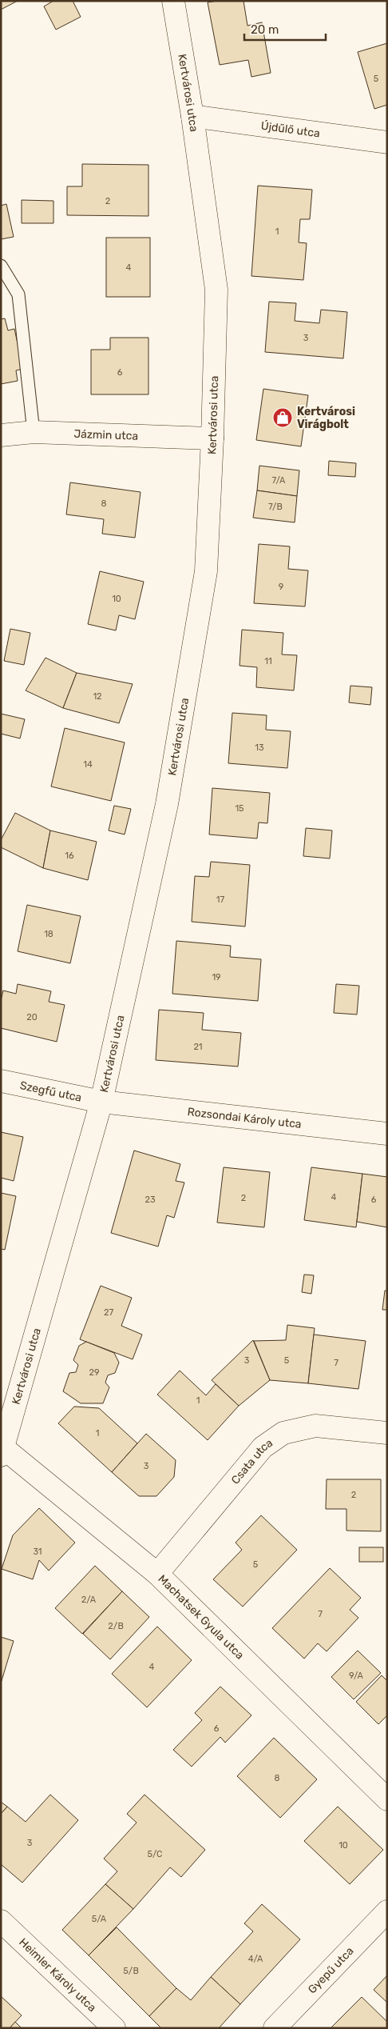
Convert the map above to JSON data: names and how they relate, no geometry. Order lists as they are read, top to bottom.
{
  "streets": {
    "street": [
      "Kertvárosi utca",
      "Újdűlő utca",
      "Jázmin utca",
      "Szegfű utca",
      "Rozsondai Károly utca",
      "Csata utca",
      "Machatsek Gyula utca",
      "Gyepű utca",
      "Heimler Károly utca"
    ]
  },
  "crossings": [
    ["Kertvárosi utca", "Újdűlő utca"],
    ["Kertvárosi utca", "Jázmin utca"],
    ["Kertvárosi utca", "Szegfű utca"],
    ["Kertvárosi utca", "Rozsondai Károly utca"],
    ["Kertvárosi utca", "Machatsek Gyula utca"],
    ["Szegfű utca", "Rozsondai Károly utca"],
    ["Csata utca", "Machatsek Gyula utca"]
  ],
  "places": {
    "shop": ["Kertvárosi Virágbolt"]
  },
  "house_numbers": [
    "5",
    "2",
    "1",
    "4",
    "3",
    "6",
    "7/A",
    "8",
    "7/B",
    "9",
    "10",
    "11",
    "12",
    "13",
    "14",
    "15",
    "16",
    "17",
    "18",
    "19",
    "20",
    "21",
    "4",
    "2",
    "23",
    "6",
    "27",
    "3",
    "5",
    "7",
    "29",
    "1",
    "1",
    "3",
    "2",
    "31",
    "5",
    "2/A",
    "7",
    "2/B",
    "4",
    "9/A",
    "6",
    "8",
    "3",
    "10",
    "5/C",
    "5/A",
    "4/A",
    "5/B"
  ],
  "scale_bar": "20 m"
}
